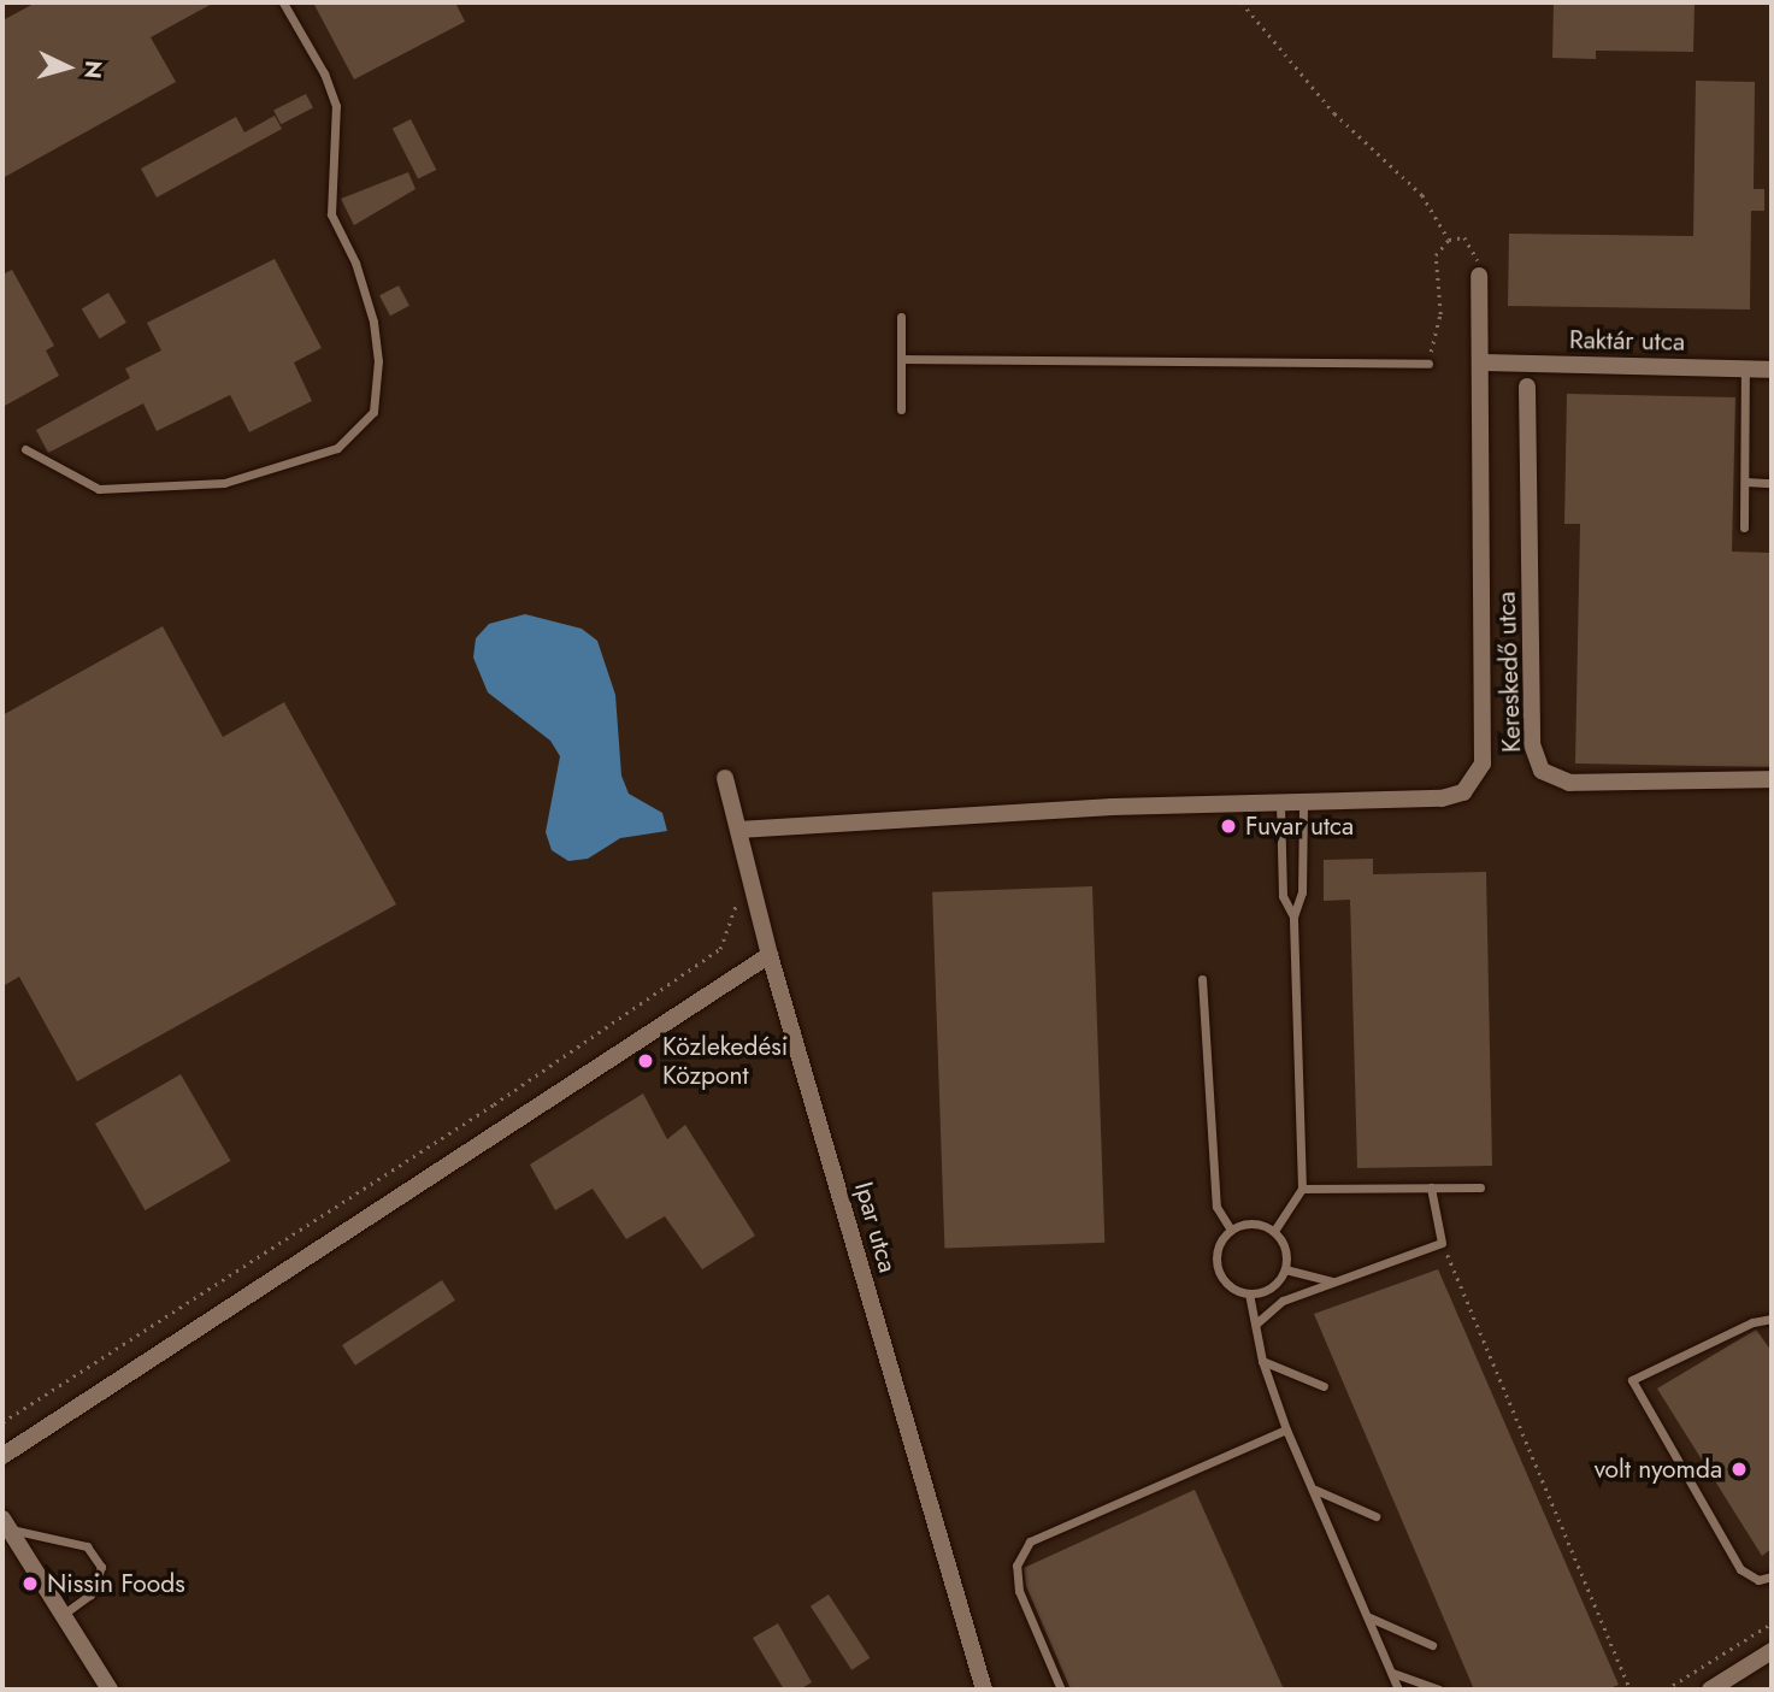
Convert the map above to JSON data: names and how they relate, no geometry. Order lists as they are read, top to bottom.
{
  "streets": {
    "street": ["Raktár utca", "Kereskedő utca", "Ipar utca"]
  },
  "places": [
    "Fuvar utca",
    "Közlekedési Központ",
    "volt nyomda",
    "Nissin Foods"
  ],
  "north": "right"
}
